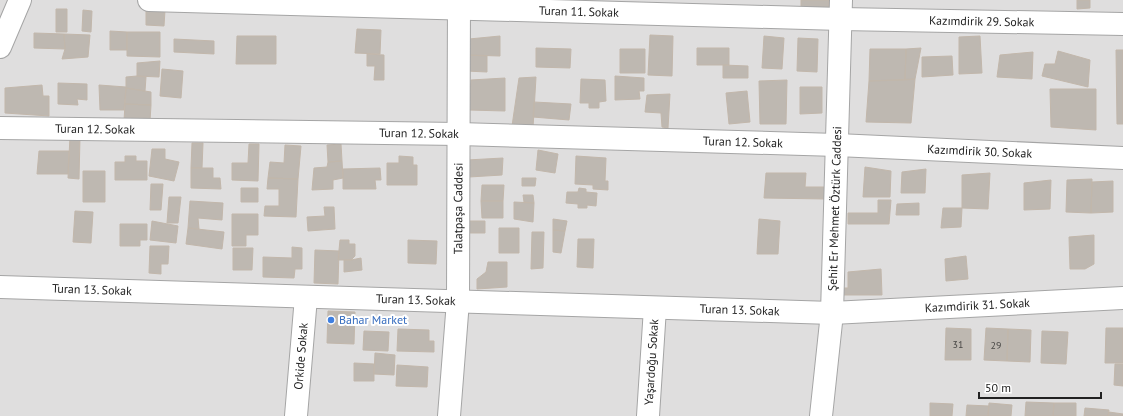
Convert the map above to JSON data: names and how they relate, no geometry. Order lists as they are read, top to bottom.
{
  "streets": {
    "street": [
      "Turan 11. Sokak",
      "Kazımdirik 29. Sokak",
      "Turan 12. Sokak",
      "Kazımdirik 30. Sokak",
      "Talatpaşa Caddesi",
      "Şehit Er Mehmet Öztürk Caddesi",
      "Turan 13. Sokak",
      "Kazımdirik 31. Sokak",
      "Orkide Sokak",
      "Yaşardoğu Sokak"
    ]
  },
  "crossings": [
    ["Turan 11. Sokak", "Kazımdirik 29. Sokak"],
    ["Turan 11. Sokak", "Talatpaşa Caddesi"],
    ["Turan 11. Sokak", "Şehit Er Mehmet Öztürk Caddesi"],
    ["Kazımdirik 29. Sokak", "Şehit Er Mehmet Öztürk Caddesi"],
    ["Turan 12. Sokak", "Kazımdirik 30. Sokak"],
    ["Turan 12. Sokak", "Talatpaşa Caddesi"],
    ["Turan 12. Sokak", "Şehit Er Mehmet Öztürk Caddesi"],
    ["Kazımdirik 30. Sokak", "Şehit Er Mehmet Öztürk Caddesi"],
    ["Talatpaşa Caddesi", "Turan 13. Sokak"],
    ["Şehit Er Mehmet Öztürk Caddesi", "Turan 13. Sokak"],
    ["Şehit Er Mehmet Öztürk Caddesi", "Kazımdirik 31. Sokak"],
    ["Turan 13. Sokak", "Kazımdirik 31. Sokak"],
    ["Turan 13. Sokak", "Orkide Sokak"],
    ["Turan 13. Sokak", "Yaşardoğu Sokak"]
  ],
  "places": ["Bahar Market"],
  "house_numbers": ["31", "29"],
  "scale_bar": "50 m"
}
